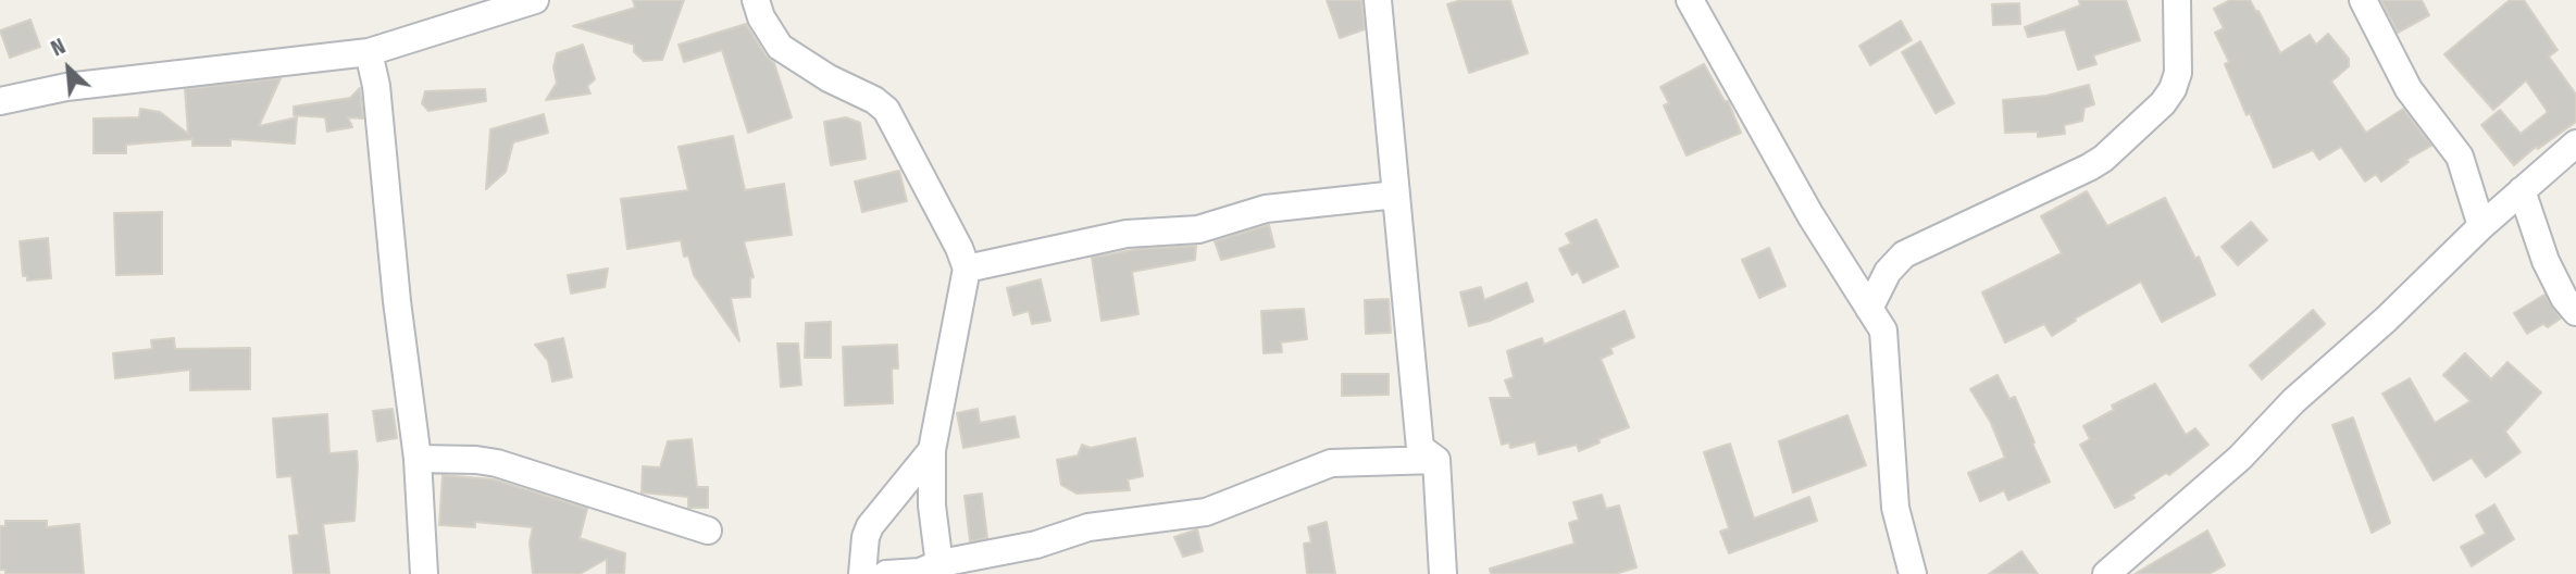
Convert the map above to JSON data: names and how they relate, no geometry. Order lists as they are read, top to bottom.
{
  "north": "top left"
}
